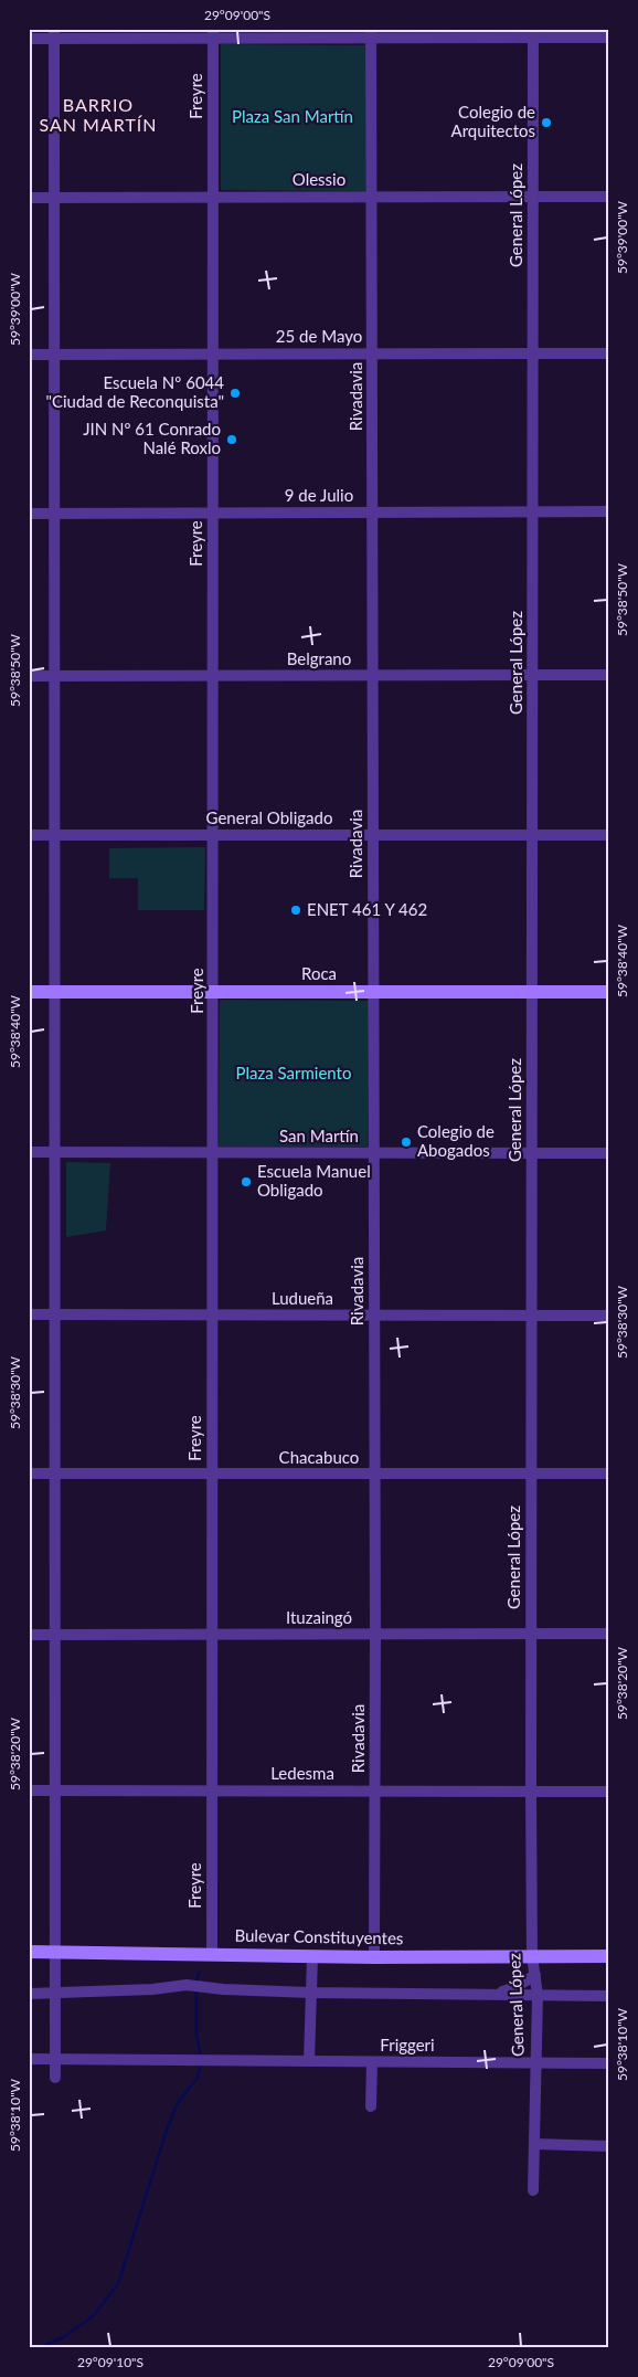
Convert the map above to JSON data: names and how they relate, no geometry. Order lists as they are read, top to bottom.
{
  "streets": {
    "street": [
      "Freyre",
      "Olessio",
      "General López",
      "25 de Mayo",
      "Rivadavia",
      "9 de Julio",
      "Belgrano",
      "General Obligado",
      "Roca",
      "San Martín",
      "Ludueña",
      "Chacabuco",
      "Ituzaingó",
      "Ledesma",
      "Bulevar Constituyentes",
      "Friggeri"
    ]
  },
  "crossings": [
    ["Freyre", "Olessio"],
    ["Freyre", "25 de Mayo"],
    ["Freyre", "9 de Julio"],
    ["Freyre", "Belgrano"],
    ["Freyre", "General Obligado"],
    ["Freyre", "Roca"],
    ["Freyre", "San Martín"],
    ["Freyre", "Ludueña"],
    ["Freyre", "Chacabuco"],
    ["Freyre", "Ituzaingó"],
    ["Freyre", "Ledesma"],
    ["Freyre", "Bulevar Constituyentes"],
    ["Olessio", "General López"],
    ["Olessio", "Rivadavia"],
    ["General López", "25 de Mayo"],
    ["General López", "9 de Julio"],
    ["General López", "Belgrano"],
    ["General López", "General Obligado"],
    ["General López", "Roca"],
    ["General López", "San Martín"],
    ["General López", "Ludueña"],
    ["General López", "Chacabuco"],
    ["General López", "Ituzaingó"],
    ["General López", "Ledesma"],
    ["General López", "Bulevar Constituyentes"],
    ["General López", "Friggeri"],
    ["25 de Mayo", "Rivadavia"],
    ["Rivadavia", "9 de Julio"],
    ["Rivadavia", "Belgrano"],
    ["Rivadavia", "General Obligado"],
    ["Rivadavia", "Roca"],
    ["Rivadavia", "San Martín"],
    ["Rivadavia", "Ludueña"],
    ["Rivadavia", "Chacabuco"],
    ["Rivadavia", "Ituzaingó"],
    ["Rivadavia", "Ledesma"],
    ["Rivadavia", "Bulevar Constituyentes"]
  ],
  "districts": ["BARRIO SAN MARTÍN"],
  "parks": ["Plaza San Martín", "Plaza Sarmiento"],
  "places": [
    "Colegio de Arquitectos",
    "Escuela Nº 6044 \"Ciudad de Reconquista\"",
    "JIN Nº 61 Conrado Nalé Roxlo",
    "ENET 461 Y 462",
    "Colegio de Abogados",
    "Escuela Manuel Obligado"
  ],
  "coordinates": [
    "29°09'00\"S",
    "59°39'00\"W",
    "59°38'50\"W",
    "59°38'40\"W",
    "59°38'30\"W",
    "59°38'20\"W",
    "59°38'10\"W",
    "29°09'10\"S"
  ]
}
